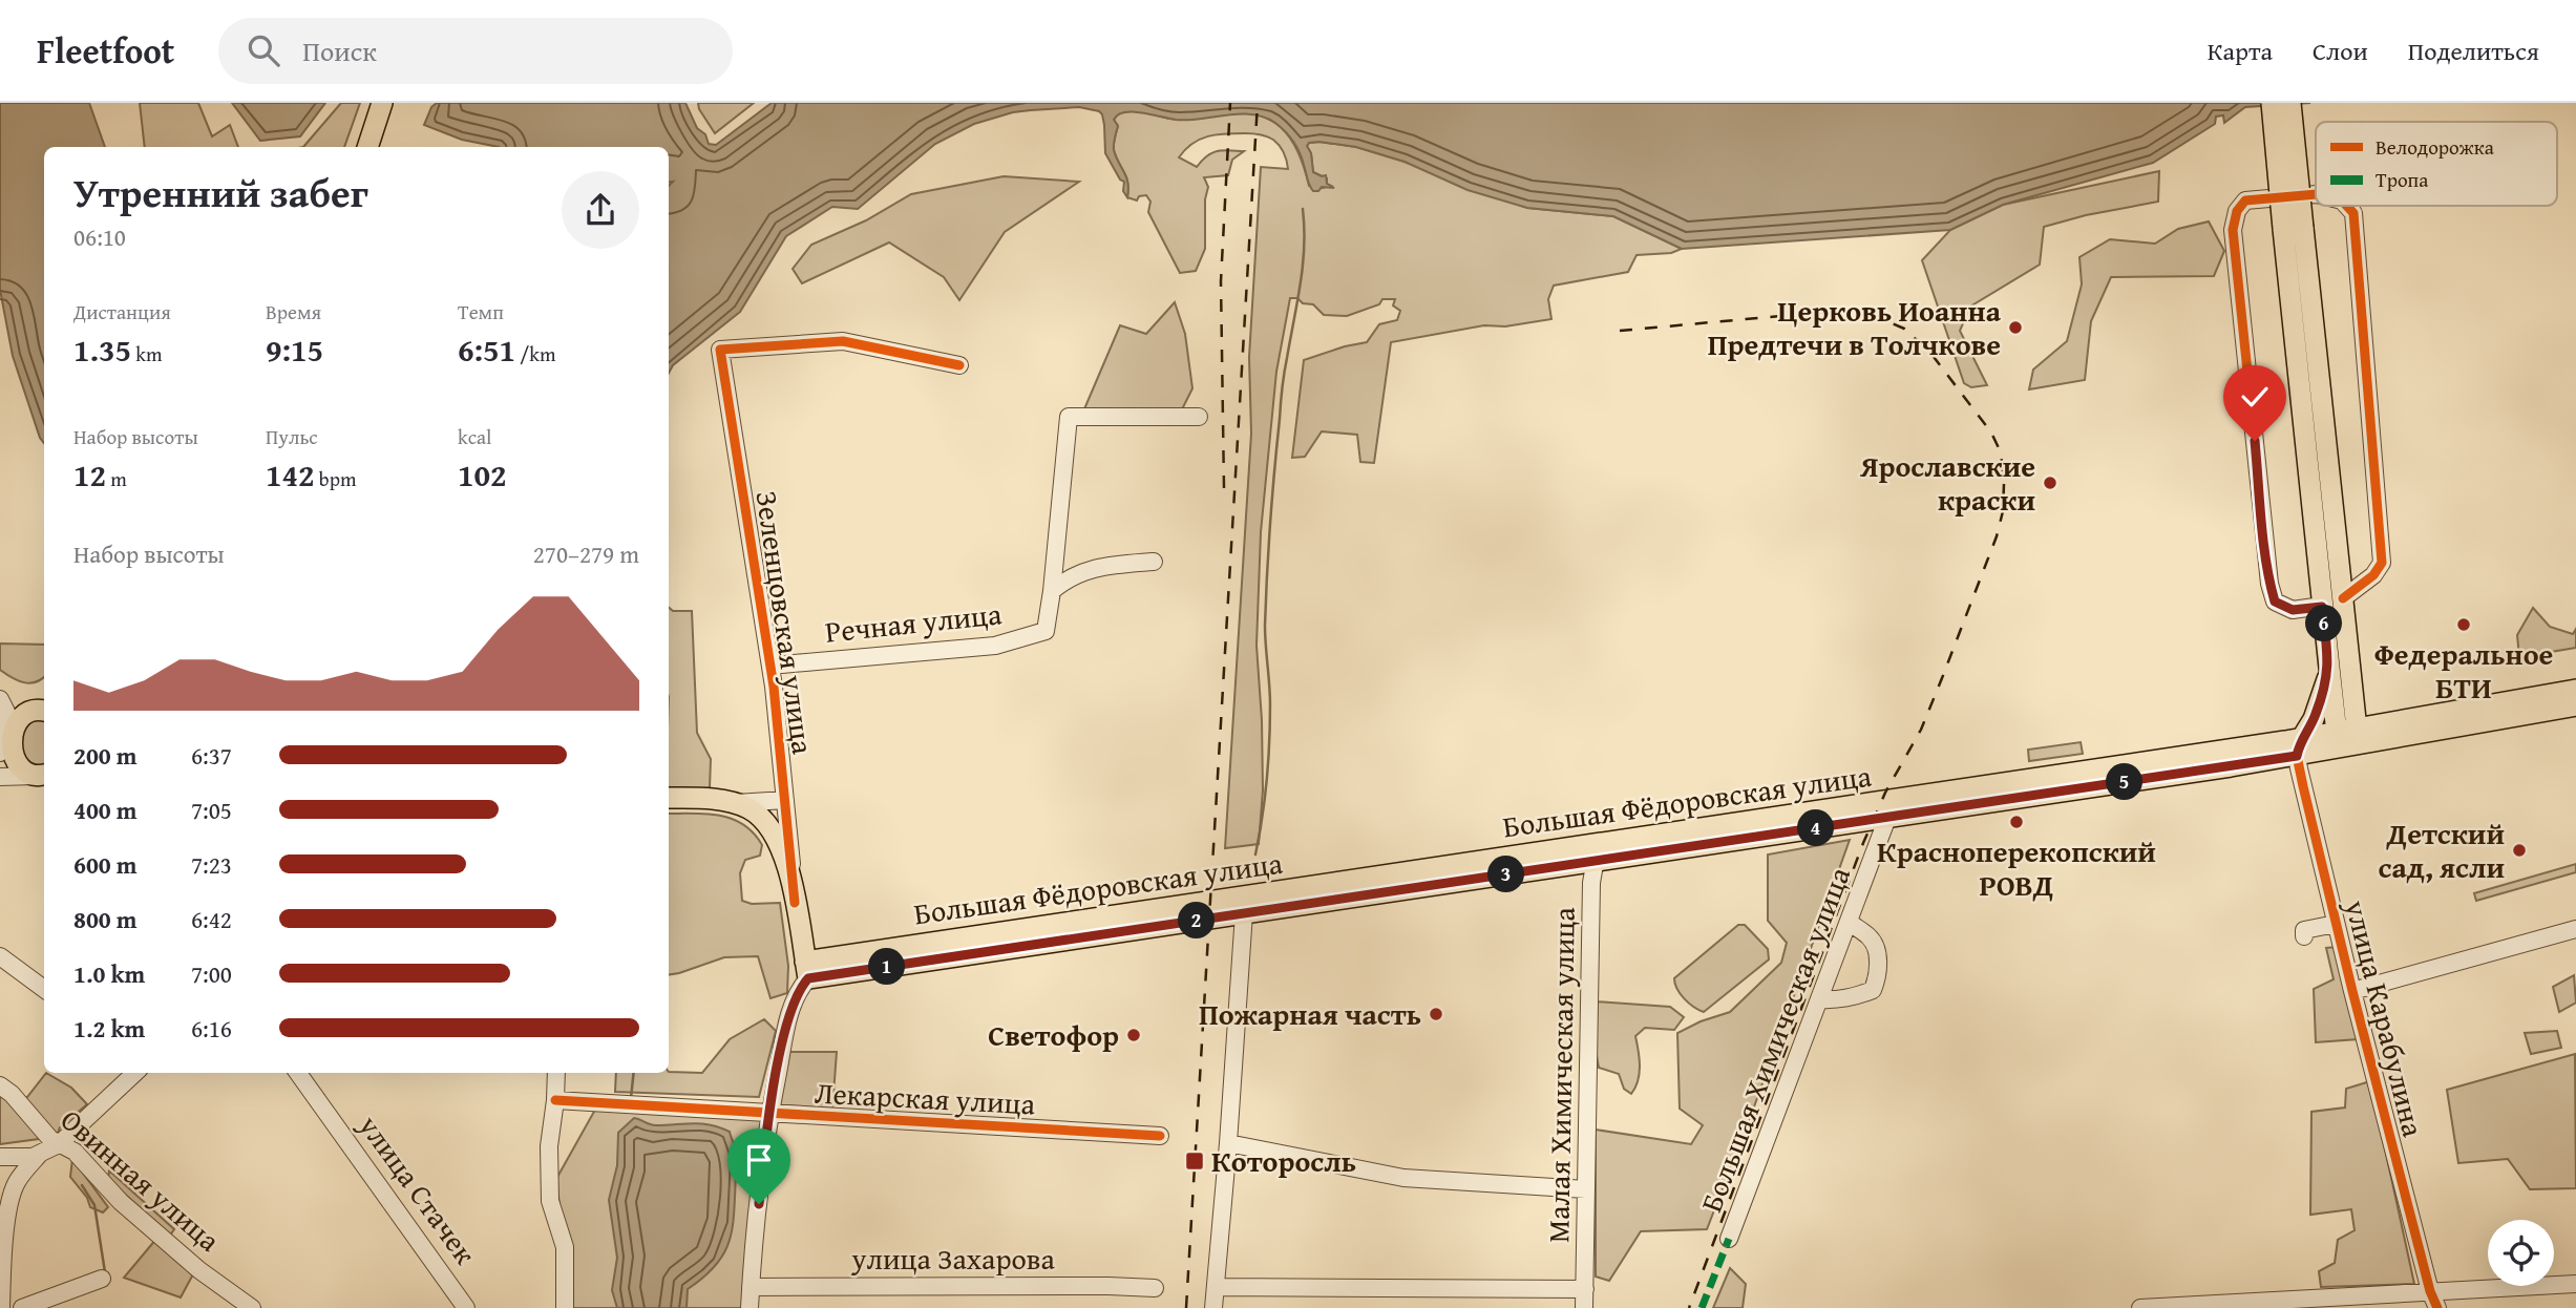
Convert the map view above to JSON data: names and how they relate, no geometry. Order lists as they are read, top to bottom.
{
  "streets": {
    "main road": ["Зеленцовская улица", "Большая Фёдоровская улица"],
    "street": [
      "Речная улица",
      "улица Карабулина",
      "Большая Химическая улица",
      "Малая Химическая улица",
      "Лекарская улица",
      "Овинная улица",
      "улица Стачек",
      "улица Захарова"
    ]
  },
  "crossings": [
    ["Зеленцовская улица", "Речная улица"],
    ["Зеленцовская улица", "Большая Фёдоровская улица"],
    ["Большая Фёдоровская улица", "улица Карабулина"],
    ["Большая Фёдоровская улица", "Большая Химическая улица"],
    ["Большая Фёдоровская улица", "Малая Химическая улица"]
  ],
  "places": {
    "other": [
      "Церковь Иоанна Предтечи в Толчкове",
      "Ярославские краски",
      "Федеральное БТИ",
      "Красноперекопский РОВД",
      "Детский сад, ясли",
      "Пожарная часть",
      "Светофор"
    ],
    "transit": ["Которосль"]
  },
  "legend": ["Велодорожка", "Тропа"],
  "page": {
    "header": "Fleetfoot",
    "search": "Поиск",
    "nav": ["Карта", "Слои", "Поделиться"],
    "heading": ["Утренний забег", "06:10"],
    "stats": [
      ["Дистанция", "1.35 km"],
      ["Время", "9:15"],
      ["Темп", "6:51 /km"],
      ["Набор высоты", "12 m"],
      ["Пульс", "142 bpm"],
      ["kcal", "102"]
    ],
    "chart": ["Набор высоты", "270–279 m"],
    "pins": [
      "6",
      "5",
      "4",
      "3",
      "2",
      "1"
    ],
    "list": [
      {
        "name": "200 m",
        "note": "6:37"
      },
      {
        "name": "400 m",
        "note": "7:05"
      },
      {
        "name": "600 m",
        "note": "7:23"
      },
      {
        "name": "800 m",
        "note": "6:42"
      },
      {
        "name": "1.0 km",
        "note": "7:00"
      },
      {
        "name": "1.2 km",
        "note": "6:16"
      }
    ]
  }
}
